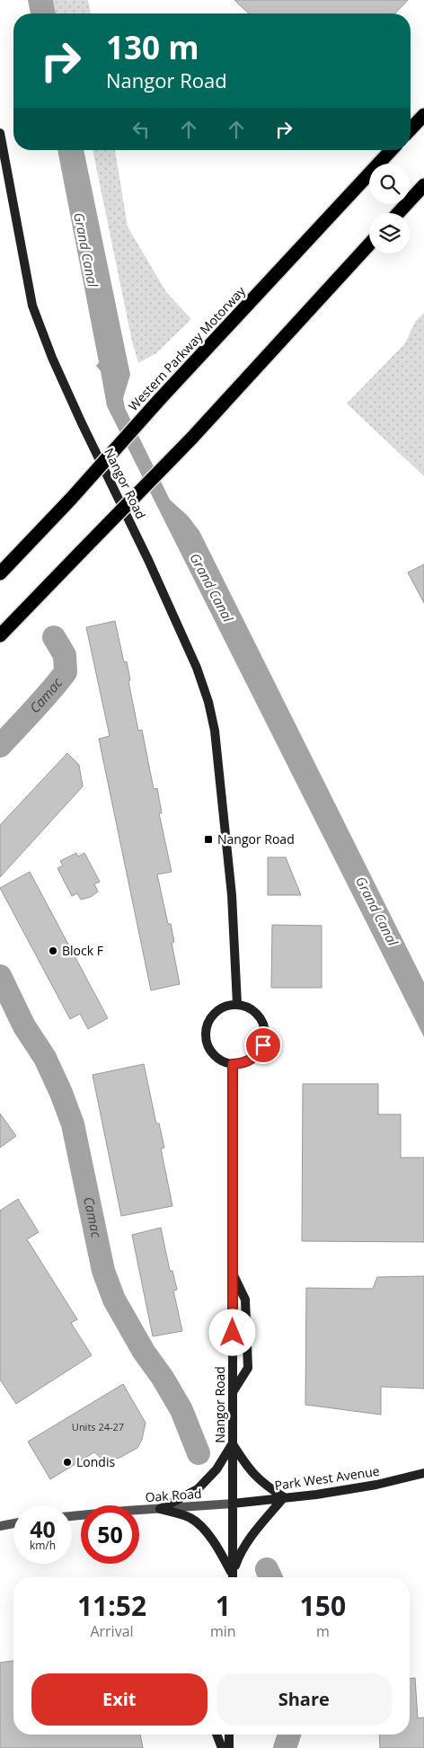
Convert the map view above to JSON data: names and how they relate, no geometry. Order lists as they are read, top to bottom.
{
  "streets": {
    "highway": ["Western Parkway Motorway"],
    "main road": ["Nangor Road", "Park West Avenue"],
    "street": ["Oak Road"]
  },
  "crossings": [
    ["Nangor Road", "Park West Avenue"],
    ["Nangor Road", "Oak Road"],
    ["Park West Avenue", "Oak Road"]
  ],
  "water": ["Grand Canal", "Camac"],
  "places": {
    "transit": ["Nangor Road"],
    "other": ["Block F", "Londis"]
  },
  "house_numbers": ["Units 24-27"],
  "page": {
    "turn": ["130 m", "Nangor Road"],
    "speed": "40 km/h",
    "limit": "50",
    "eta": [
      "11:52",
      "Arrival",
      "1",
      "min",
      "150",
      "m"
    ],
    "buttons": ["Exit", "Share"]
  }
}
